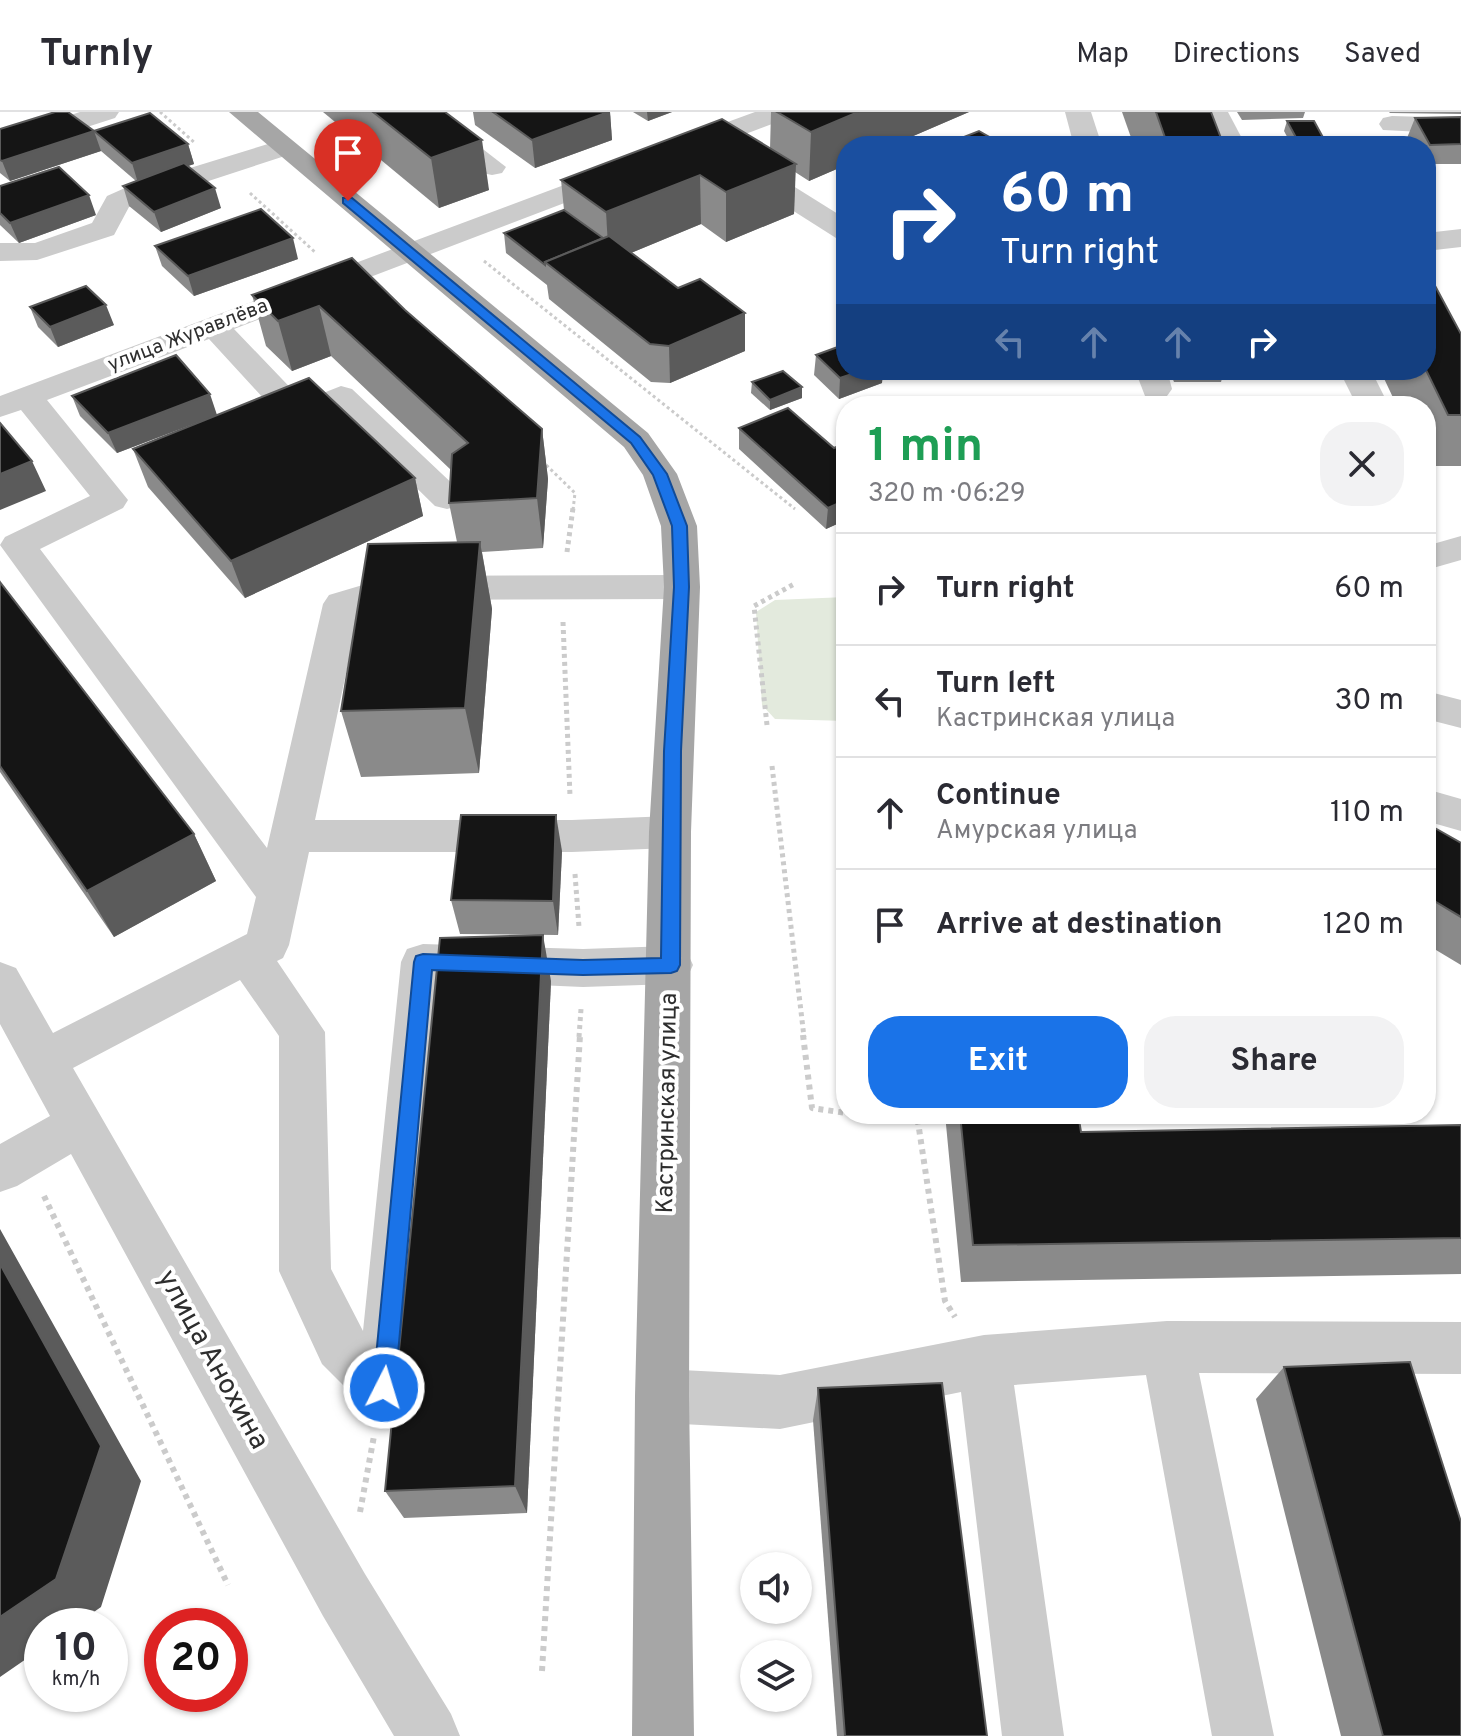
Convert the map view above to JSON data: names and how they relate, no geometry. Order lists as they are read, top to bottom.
{
  "streets": {
    "main road": ["Кастринская улица"],
    "street": ["улица Журавлёва", "улица Анохина"]
  },
  "crossings": [
    ["улица Журавлёва", "Кастринская улица"]
  ],
  "page": {
    "header": "Turnly",
    "nav": ["Map", "Directions", "Saved"],
    "turn": ["60 m", "Turn right"],
    "heading": ["1 min", "320 m · 06:29"],
    "list": [
      {
        "name": "Turn right",
        "value": "60 m"
      },
      {
        "name": "Turn left",
        "note": "Кастринская улица",
        "value": "30 m"
      },
      {
        "name": "Continue",
        "note": "Амурская улица",
        "value": "110 m"
      },
      {
        "name": "Arrive at destination",
        "value": "120 m"
      }
    ],
    "buttons": ["Exit", "Share"],
    "speed": "10 km/h",
    "limit": "20"
  }
}
